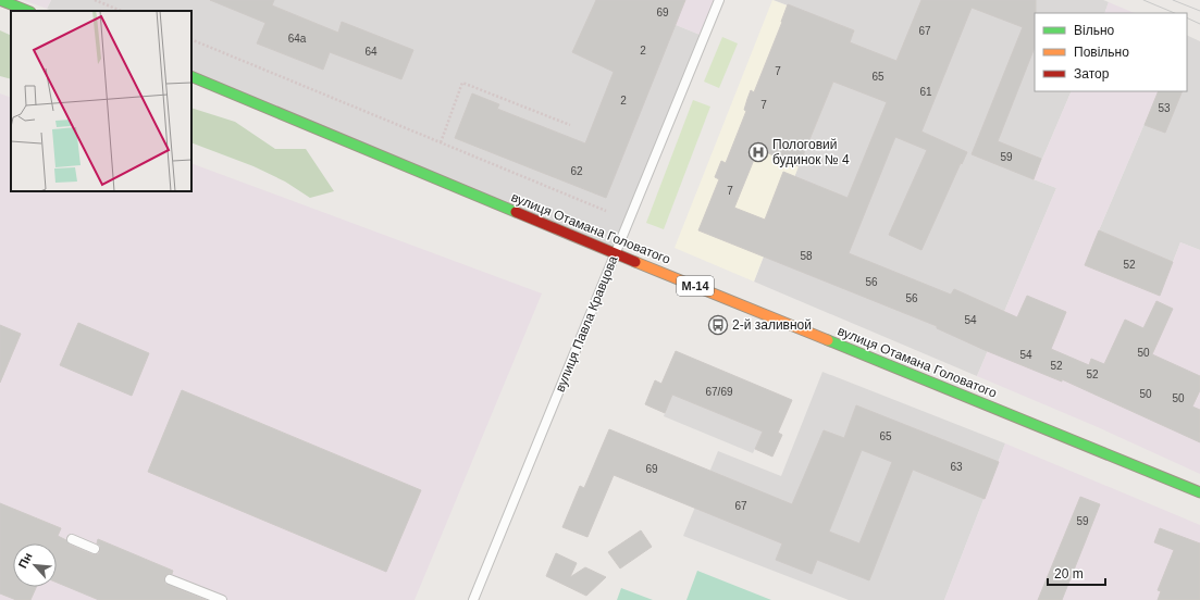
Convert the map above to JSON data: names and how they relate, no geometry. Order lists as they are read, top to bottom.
{
  "streets": {
    "main road": ["вулиця Отамана Головатого", "М-14"],
    "lane": ["вулиця Павла Кравцова"]
  },
  "crossings": [
    ["вулиця Отамана Головатого", "вулиця Павла Кравцова"]
  ],
  "places": {
    "hospital": ["Пологовий будинок № 4"],
    "bus stop": ["2-й заливной"]
  },
  "house_numbers": [
    "69",
    "67",
    "64а",
    "2",
    "64",
    "7",
    "65",
    "61",
    "2",
    "7",
    "53",
    "59",
    "62",
    "7",
    "58",
    "52",
    "56",
    "56",
    "54",
    "50",
    "54",
    "52",
    "52",
    "67/69",
    "50",
    "50",
    "65",
    "63",
    "69",
    "67",
    "59"
  ],
  "legend": ["Вільно", "Повільно", "Затор"],
  "scale_bar": "20 m",
  "north": "top left"
}
